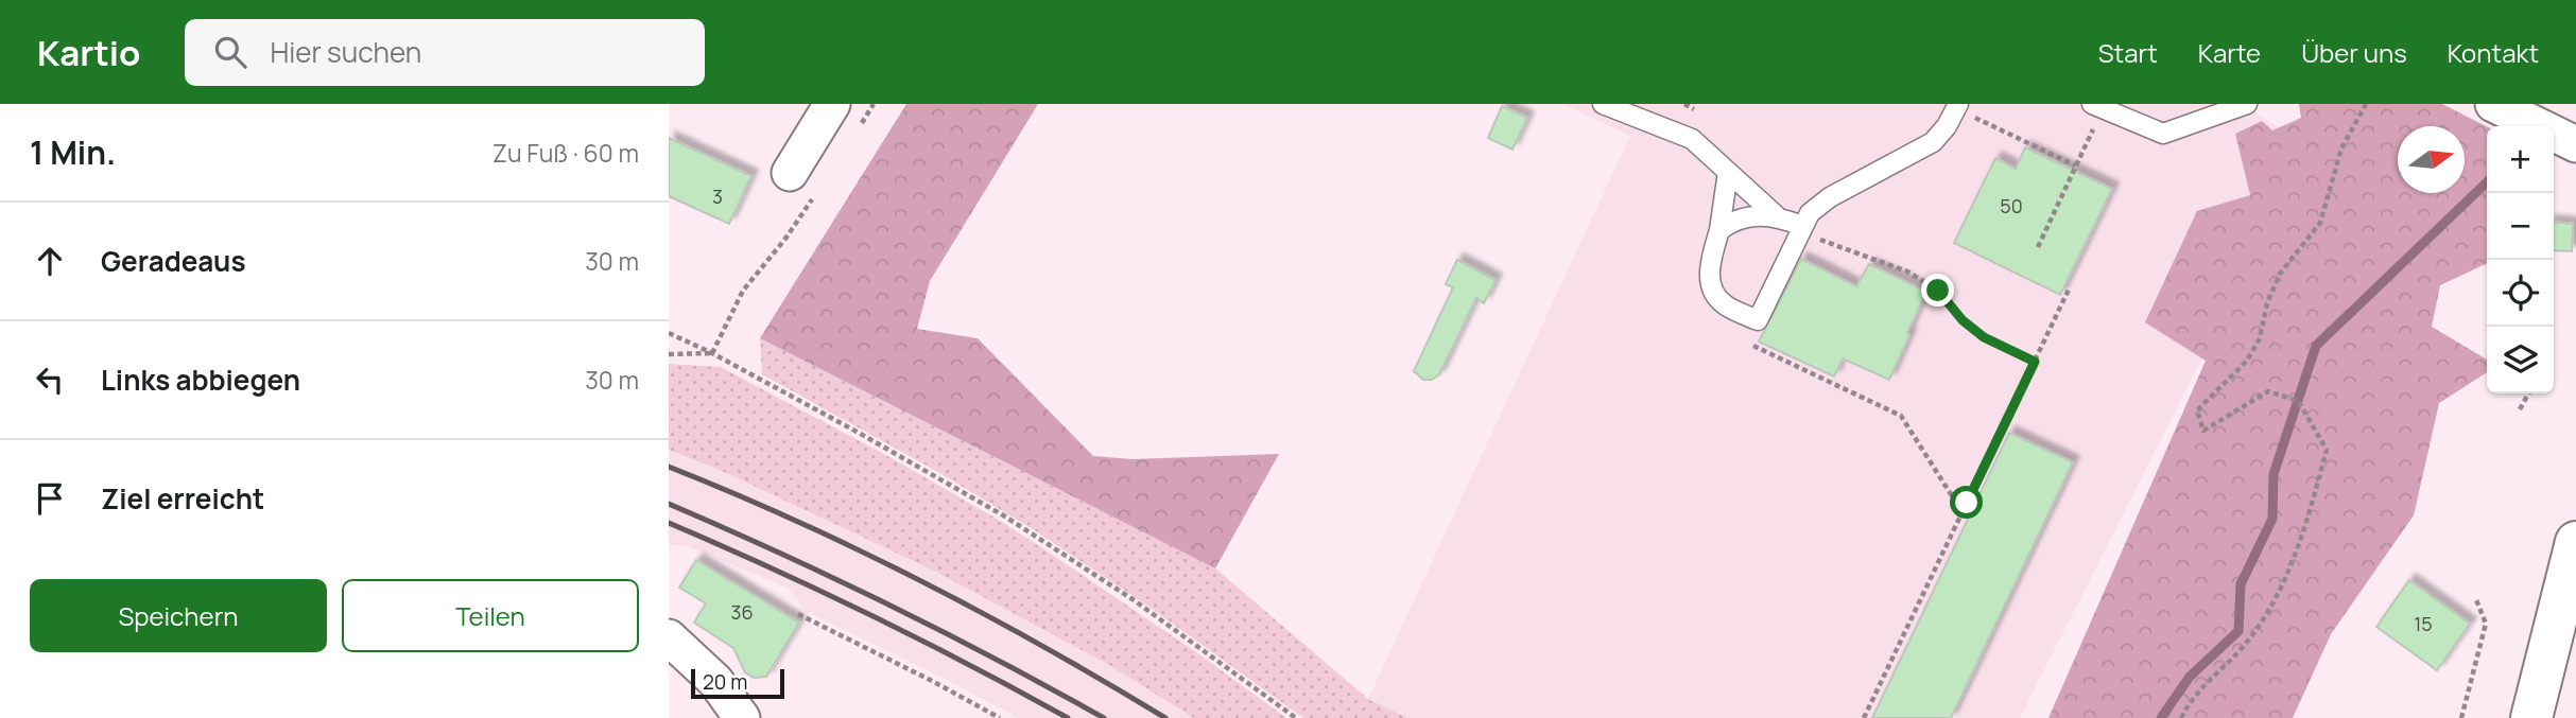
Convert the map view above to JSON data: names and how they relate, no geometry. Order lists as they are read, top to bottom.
{
  "house_numbers": [
    "3",
    "50",
    "36",
    "15"
  ],
  "scale_bar": "20 m",
  "north": "right",
  "page": {
    "header": "Kartio",
    "search": "Hier suchen",
    "nav": [
      "Start",
      "Karte",
      "Über uns",
      "Kontakt"
    ],
    "heading": ["1 Min.", "Zu Fuß · 60 m"],
    "map_buttons": ["+", "−"],
    "list": [
      ["Geradeaus", "30 m"],
      ["Links abbiegen", "30 m"],
      "Ziel erreicht"
    ],
    "buttons": ["Speichern", "Teilen"],
    "scale": "20 m"
  }
}
